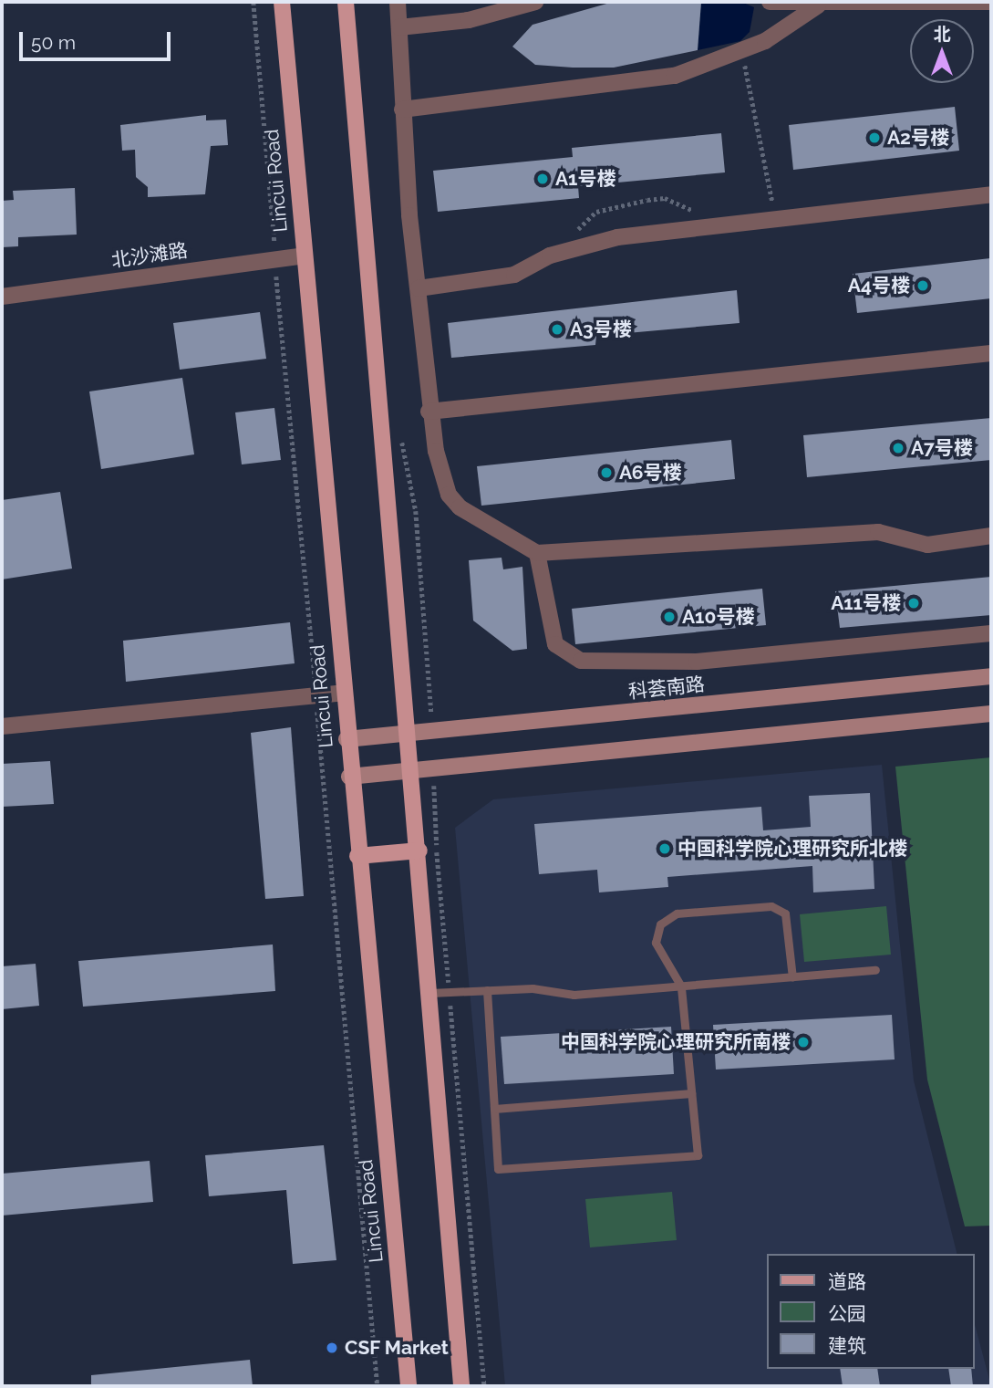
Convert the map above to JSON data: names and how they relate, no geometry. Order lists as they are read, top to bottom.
{
  "streets": {
    "main road": ["Lincui Road"],
    "street": ["北沙滩路", "科荟南路"]
  },
  "crossings": [
    ["Lincui Road", "北沙滩路"],
    ["Lincui Road", "科荟南路"]
  ],
  "places": [
    "A2号楼",
    "A1号楼",
    "A4号楼",
    "A3号楼",
    "A7号楼",
    "A6号楼",
    "A11号楼",
    "A10号楼",
    "中国科学院心理研究所北楼",
    "中国科学院心理研究所南楼",
    "CSF Market"
  ],
  "legend": ["道路", "公园", "建筑"],
  "scale_bar": "50 m",
  "north": "top"
}
